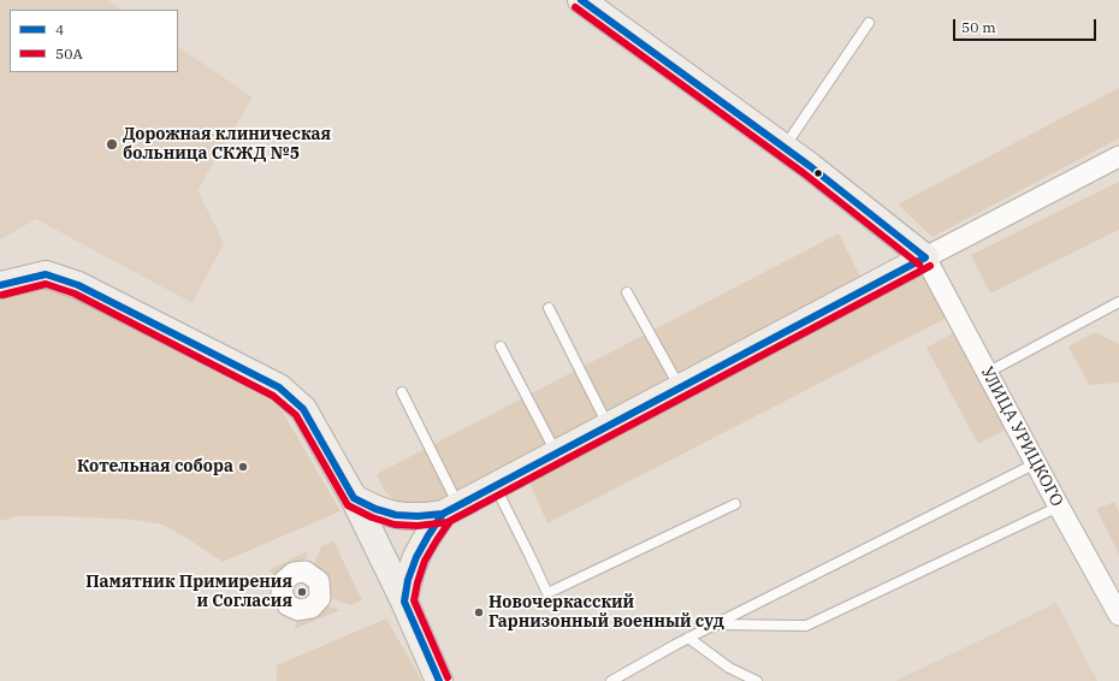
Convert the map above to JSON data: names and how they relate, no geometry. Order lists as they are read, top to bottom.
{
  "streets": {
    "street": ["УЛИЦА УРИЦКОГО"]
  },
  "places": [
    "Дорожная клиническая больница СКЖД №5",
    "Котельная собора",
    "Памятник Примирения и Cогласия",
    "Новочеркасский Гарнизонный военный суд"
  ],
  "lines": ["transit line 4", "transit line 50А"],
  "legend": ["4", "50А"],
  "scale_bar": "50 m"
}
